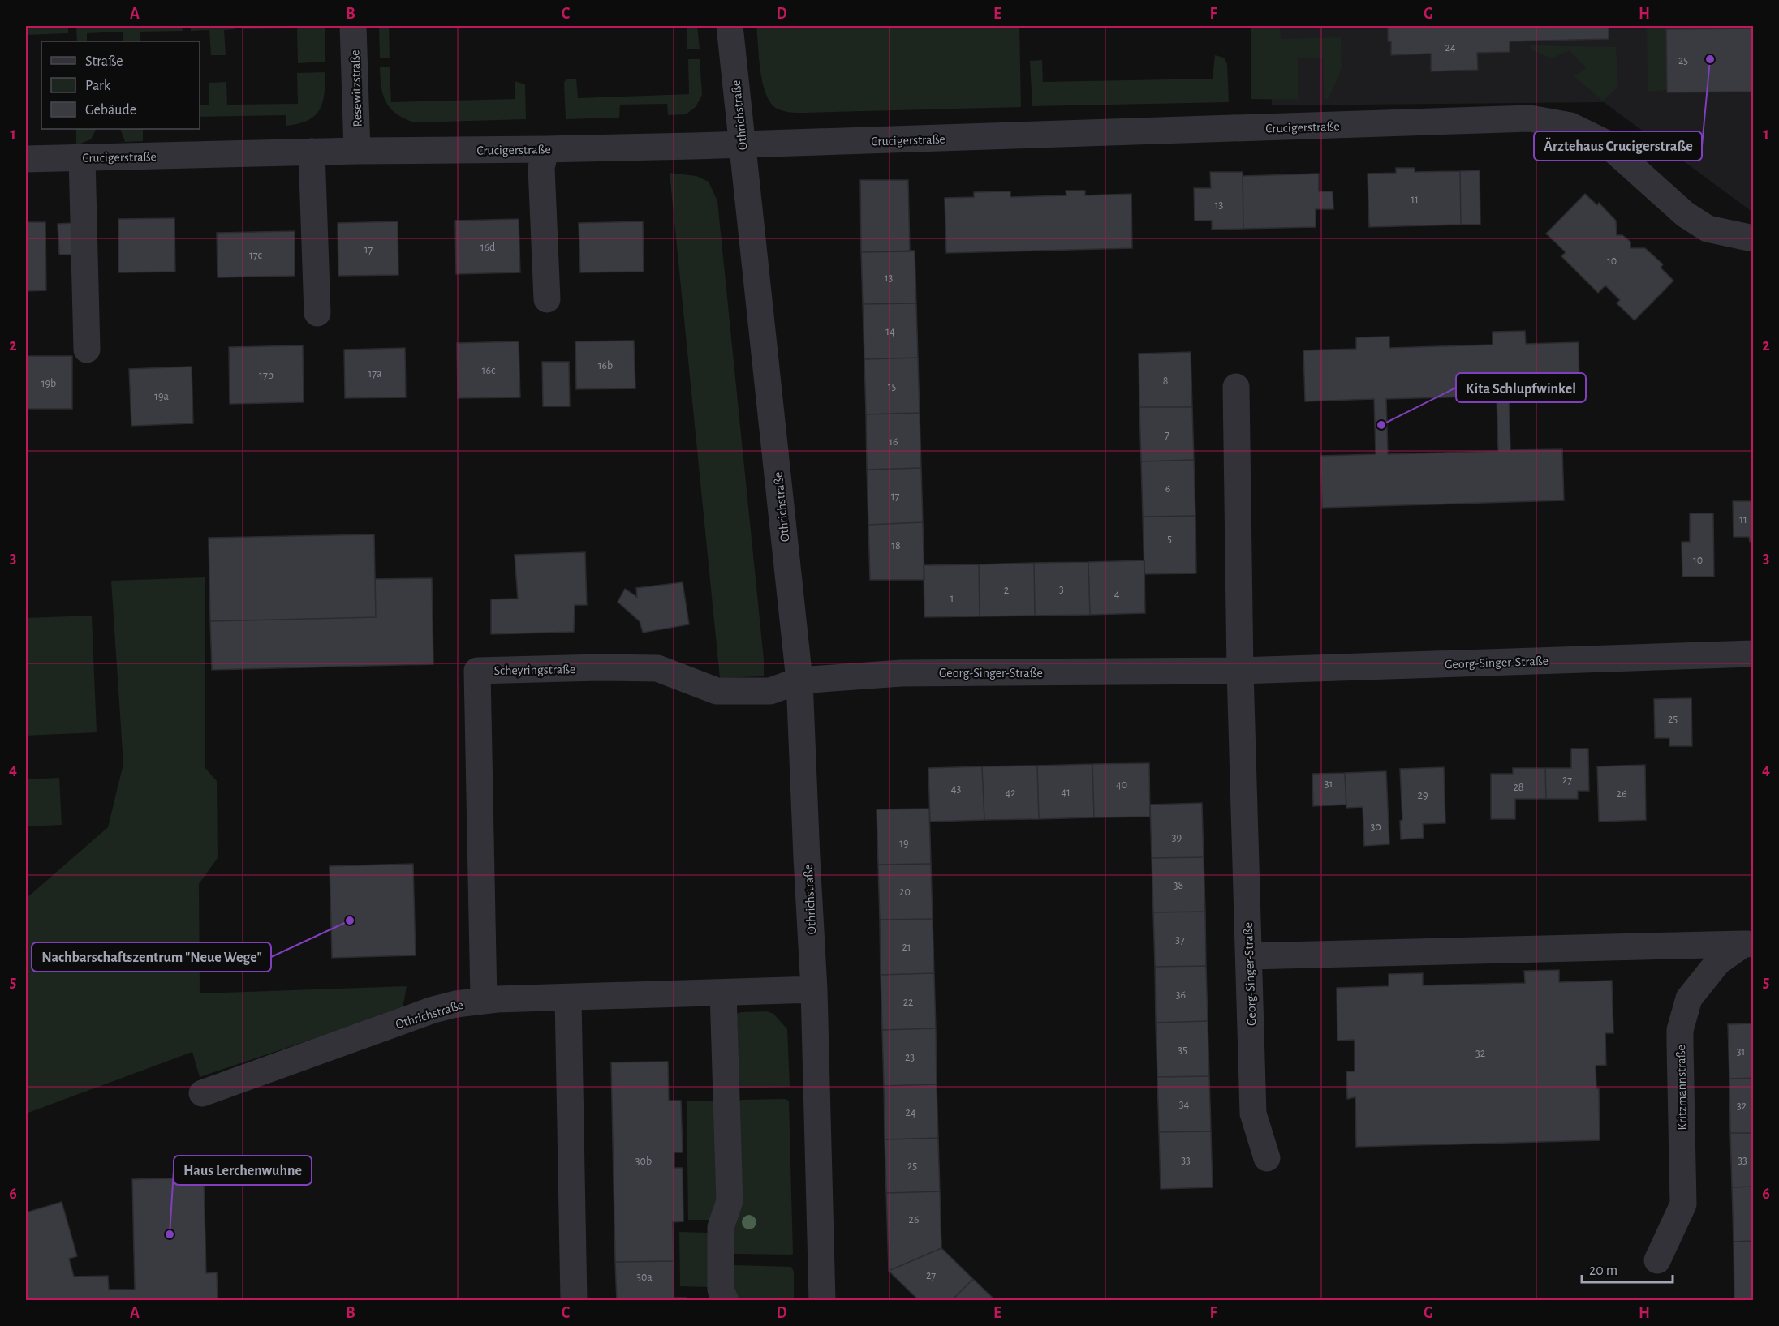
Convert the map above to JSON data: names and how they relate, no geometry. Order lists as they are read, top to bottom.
{
  "streets": {
    "street": [
      "Resewitzstraße",
      "Othrichstraße",
      "Crucigerstraße",
      "Georg-Singer-Straße",
      "Scheyringstraße",
      "Kritzmannstraße"
    ]
  },
  "crossings": [
    ["Resewitzstraße", "Crucigerstraße"],
    ["Othrichstraße", "Crucigerstraße"],
    ["Othrichstraße", "Georg-Singer-Straße"],
    ["Othrichstraße", "Scheyringstraße"],
    ["Georg-Singer-Straße", "Scheyringstraße"]
  ],
  "places": [
    "Ärztehaus Crucigerstraße",
    "Kita Schlupfwinkel",
    "Nachbarschaftszentrum \"Neue Wege\"",
    "Haus Lerchenwuhne"
  ],
  "house_numbers": [
    "24",
    "25",
    "11",
    "13",
    "16d",
    "17",
    "17c",
    "10",
    "13",
    "14",
    "16b",
    "16c",
    "17a",
    "17b",
    "8",
    "19b",
    "15",
    "19a",
    "7",
    "16",
    "6",
    "17",
    "11",
    "5",
    "18",
    "10",
    "3",
    "2",
    "4",
    "1",
    "25",
    "27",
    "31",
    "40",
    "28",
    "43",
    "41",
    "42",
    "26",
    "29",
    "30",
    "39",
    "19",
    "38",
    "20",
    "37",
    "21",
    "36",
    "22",
    "35",
    "31",
    "32",
    "23",
    "34",
    "32",
    "24",
    "33",
    "33",
    "30b",
    "25",
    "26",
    "27",
    "30a"
  ],
  "legend": ["Straße", "Park", "Gebäude"],
  "scale_bar": "20 m",
  "grid": {
    "columns": [
      "A",
      "B",
      "C",
      "D",
      "E",
      "F",
      "G",
      "H"
    ],
    "rows": [
      "1",
      "2",
      "3",
      "4",
      "5",
      "6"
    ]
  }
}
